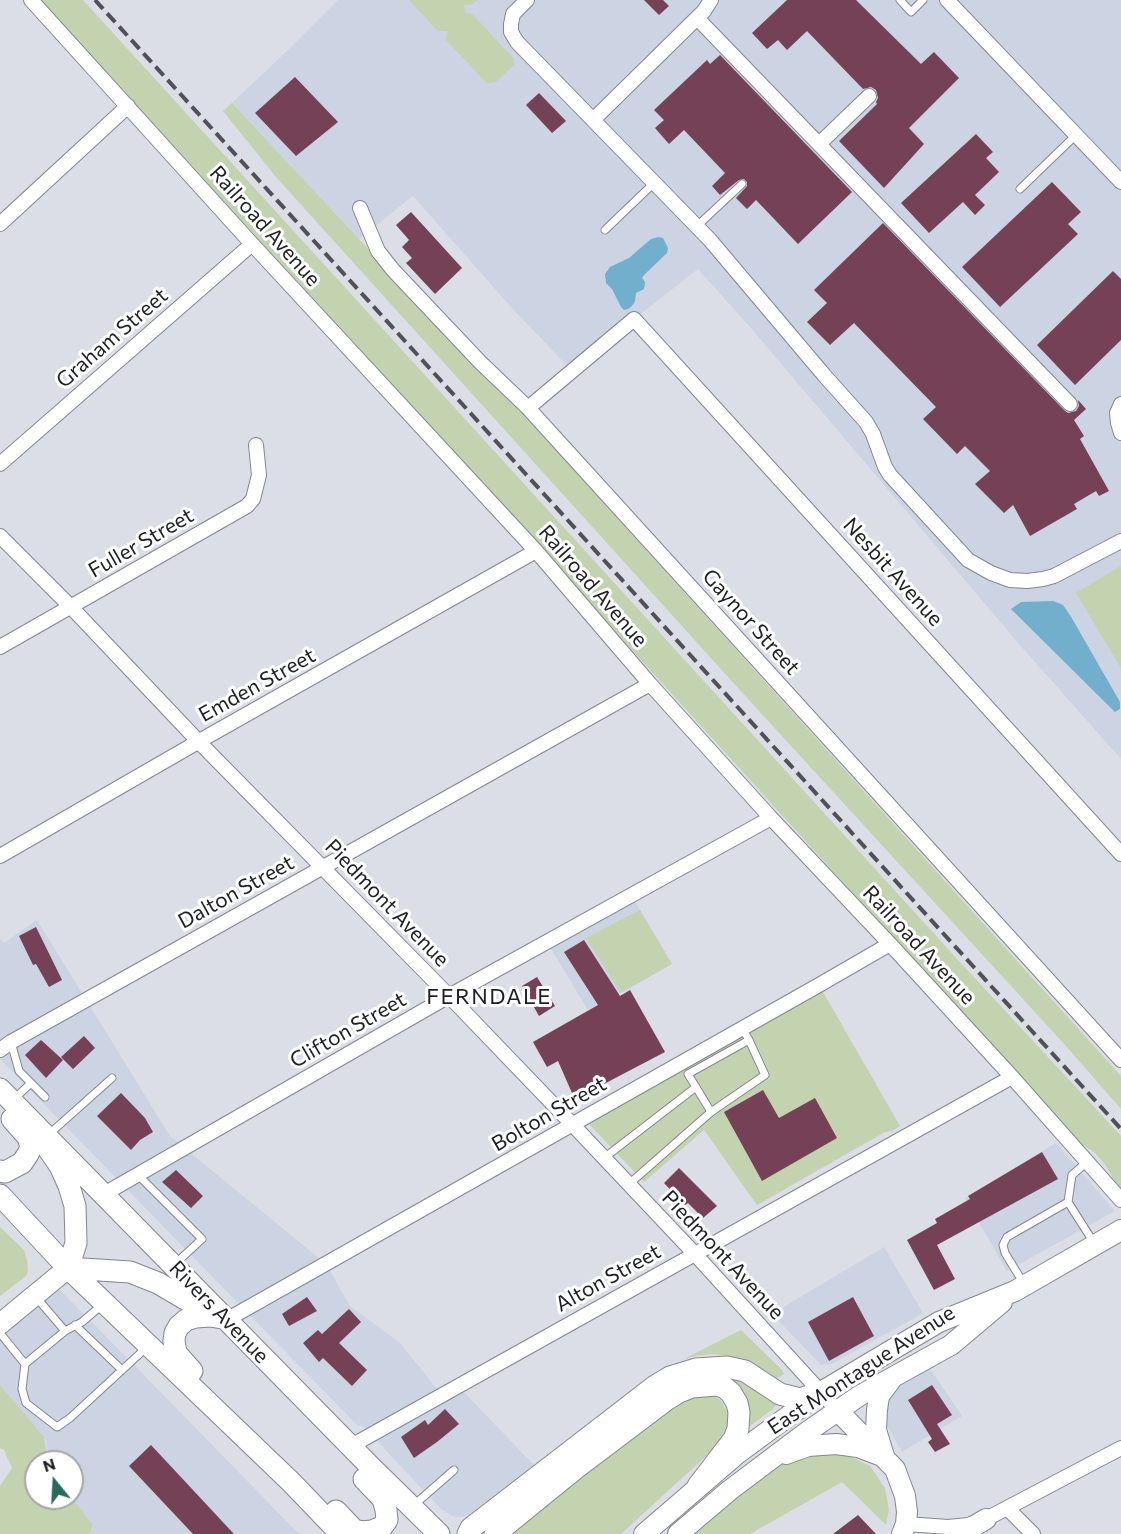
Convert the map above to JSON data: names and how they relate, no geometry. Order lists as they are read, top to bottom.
{
  "streets": {
    "main road": ["Rivers Avenue", "East Montague Avenue"],
    "street": [
      "Railroad Avenue",
      "Graham Street",
      "Fuller Street",
      "Nesbit Avenue",
      "Gaynor Street",
      "Emden Street",
      "Dalton Street",
      "Piedmont Avenue",
      "Clifton Street",
      "Bolton Street",
      "Alton Street"
    ]
  },
  "crossings": [
    ["Railroad Avenue", "Graham Street"],
    ["Railroad Avenue", "Emden Street"],
    ["Railroad Avenue", "Dalton Street"],
    ["Railroad Avenue", "Clifton Street"],
    ["Railroad Avenue", "Bolton Street"],
    ["Railroad Avenue", "Alton Street"],
    ["Fuller Street", "Piedmont Avenue"],
    ["Nesbit Avenue", "Gaynor Street"],
    ["Emden Street", "Piedmont Avenue"],
    ["Dalton Street", "Piedmont Avenue"],
    ["Piedmont Avenue", "Clifton Street"],
    ["Piedmont Avenue", "Bolton Street"],
    ["Piedmont Avenue", "Alton Street"],
    ["Piedmont Avenue", "East Montague Avenue"],
    ["Clifton Street", "Rivers Avenue"],
    ["Bolton Street", "Rivers Avenue"],
    ["Alton Street", "Rivers Avenue"]
  ],
  "districts": ["FERNDALE"],
  "north": "top"
}
